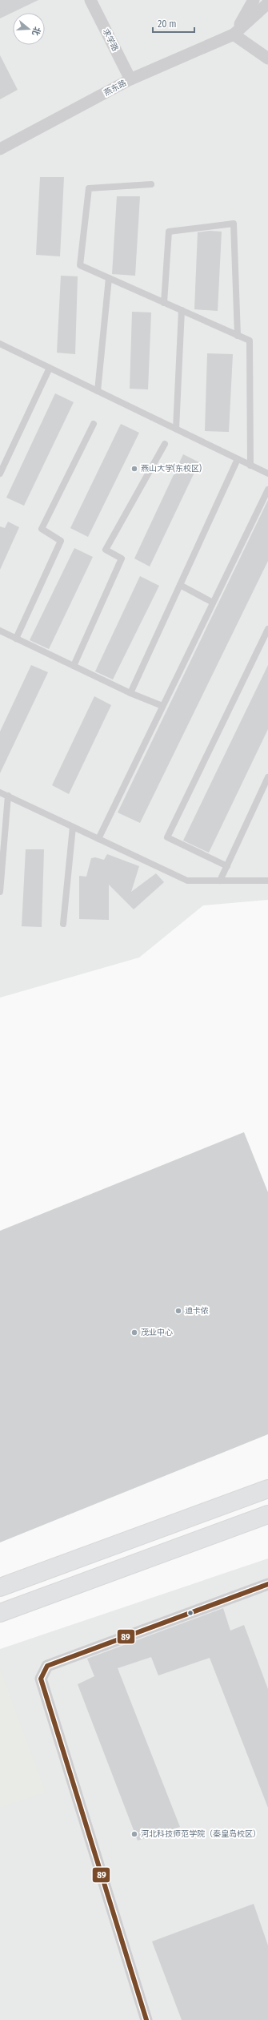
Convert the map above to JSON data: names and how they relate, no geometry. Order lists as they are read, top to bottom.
{
  "streets": {
    "street": ["求学路", "燕东路"]
  },
  "crossings": [
    ["求学路", "燕东路"]
  ],
  "places": [
    "燕山大学(东校区)",
    "迪卡侬",
    "茂业中心",
    "河北科技师范学院（秦皇岛校区）"
  ],
  "lines": ["transit line 89"],
  "scale_bar": "20 m",
  "north": "right"
}
